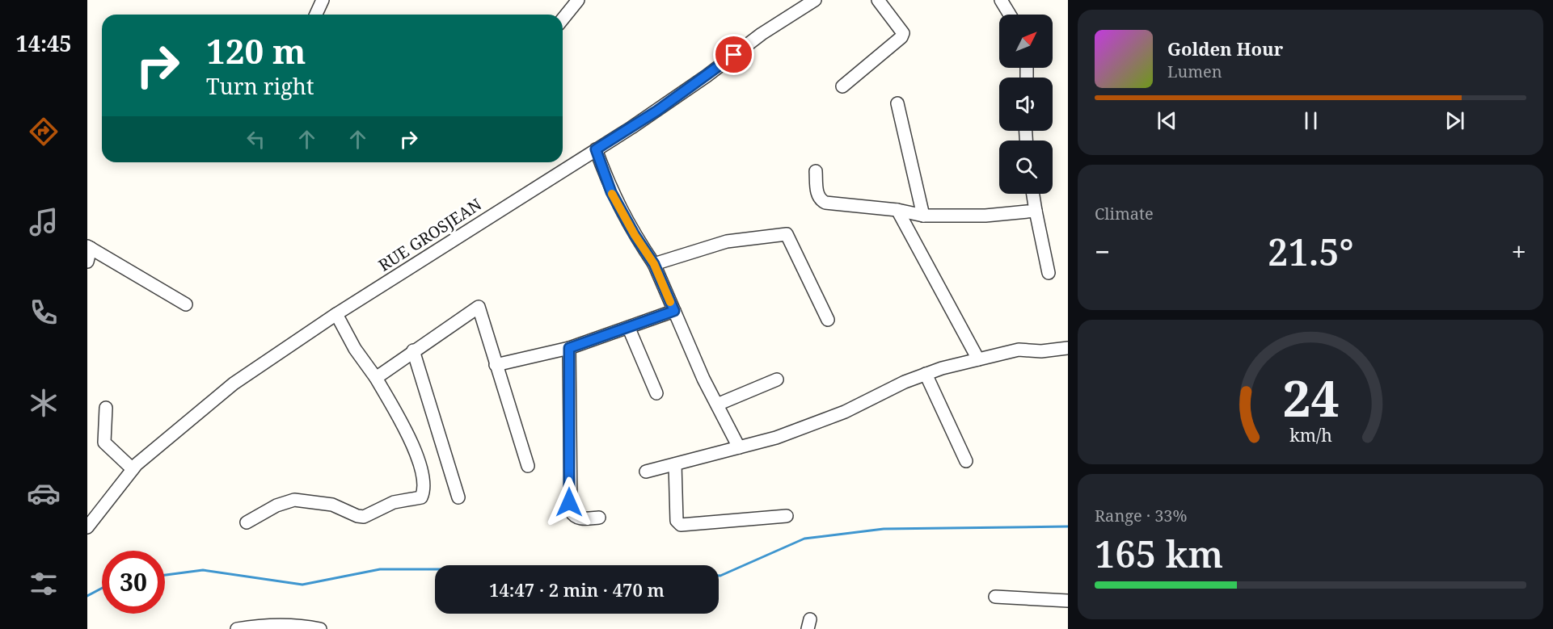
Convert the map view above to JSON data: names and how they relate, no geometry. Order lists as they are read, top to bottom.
{
  "streets": {
    "street": ["RUE GROSJEAN"]
  },
  "north": "top right",
  "page": {
    "tabs": "14:45",
    "turn": ["120 m", "Turn right"],
    "song": ["Golden Hour", "Lumen"],
    "tile": [
      "Climate",
      ["Range · 33%", "165 km"]
    ],
    "heat": ["−", "21.5°", "+"],
    "limit": "30",
    "trip": "14:47 · 2 min · 470 m",
    "gauge": ["24", "km/h"]
  }
}
